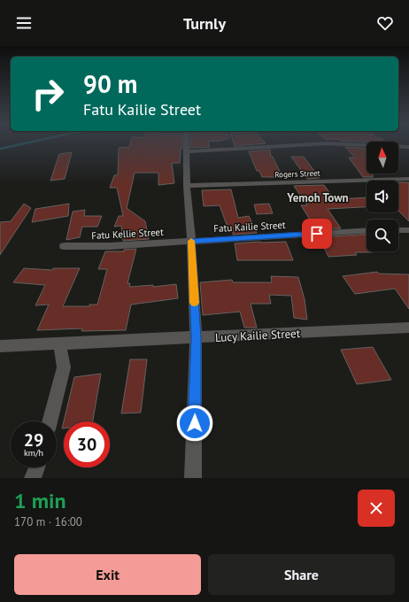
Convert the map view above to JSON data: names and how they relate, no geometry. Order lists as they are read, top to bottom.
{
  "streets": {
    "street": [
      "Rogers Street",
      "Fatu Kailie Street",
      "Fatu Kellie Street",
      "Lucy Kailie Street"
    ]
  },
  "crossings": [
    ["Fatu Kailie Street", "Fatu Kellie Street"]
  ],
  "districts": ["Yemoh Town"],
  "north": "top",
  "page": {
    "header": "Turnly",
    "turn": ["90 m", "Fatu Kailie Street"],
    "speed": "29 km/h",
    "limit": "30",
    "heading": ["1 min", "170 m · 16:00"],
    "buttons": ["Exit", "Share"]
  }
}
